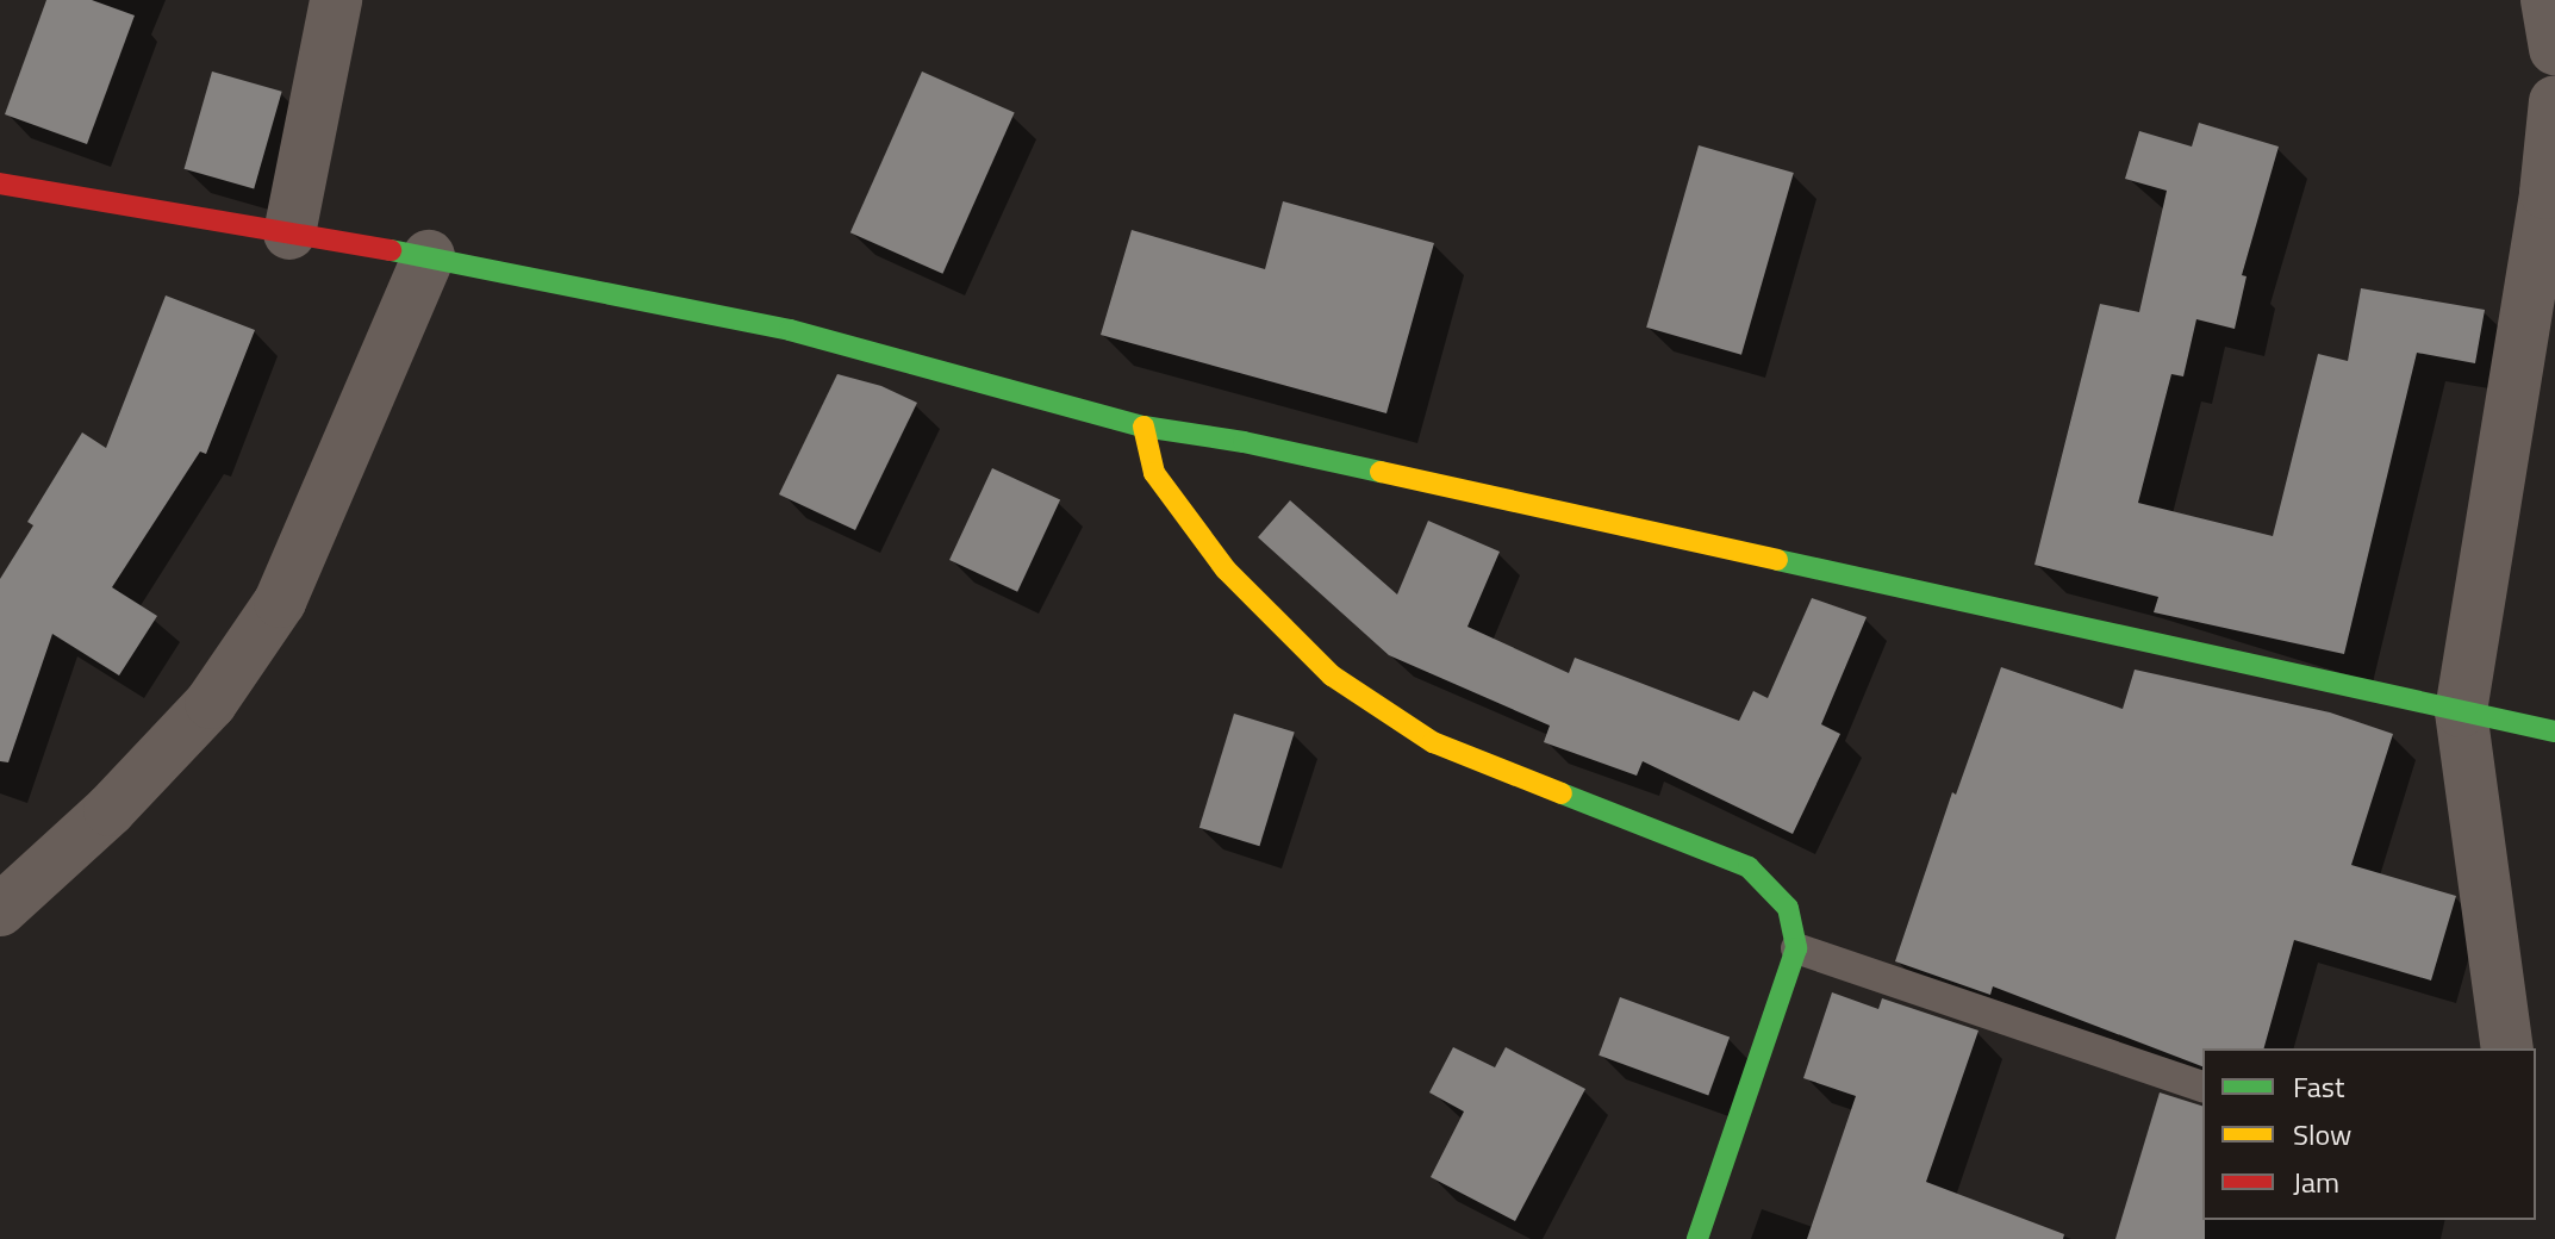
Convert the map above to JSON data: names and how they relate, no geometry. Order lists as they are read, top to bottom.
{
  "legend": ["Fast", "Slow", "Jam"]
}
